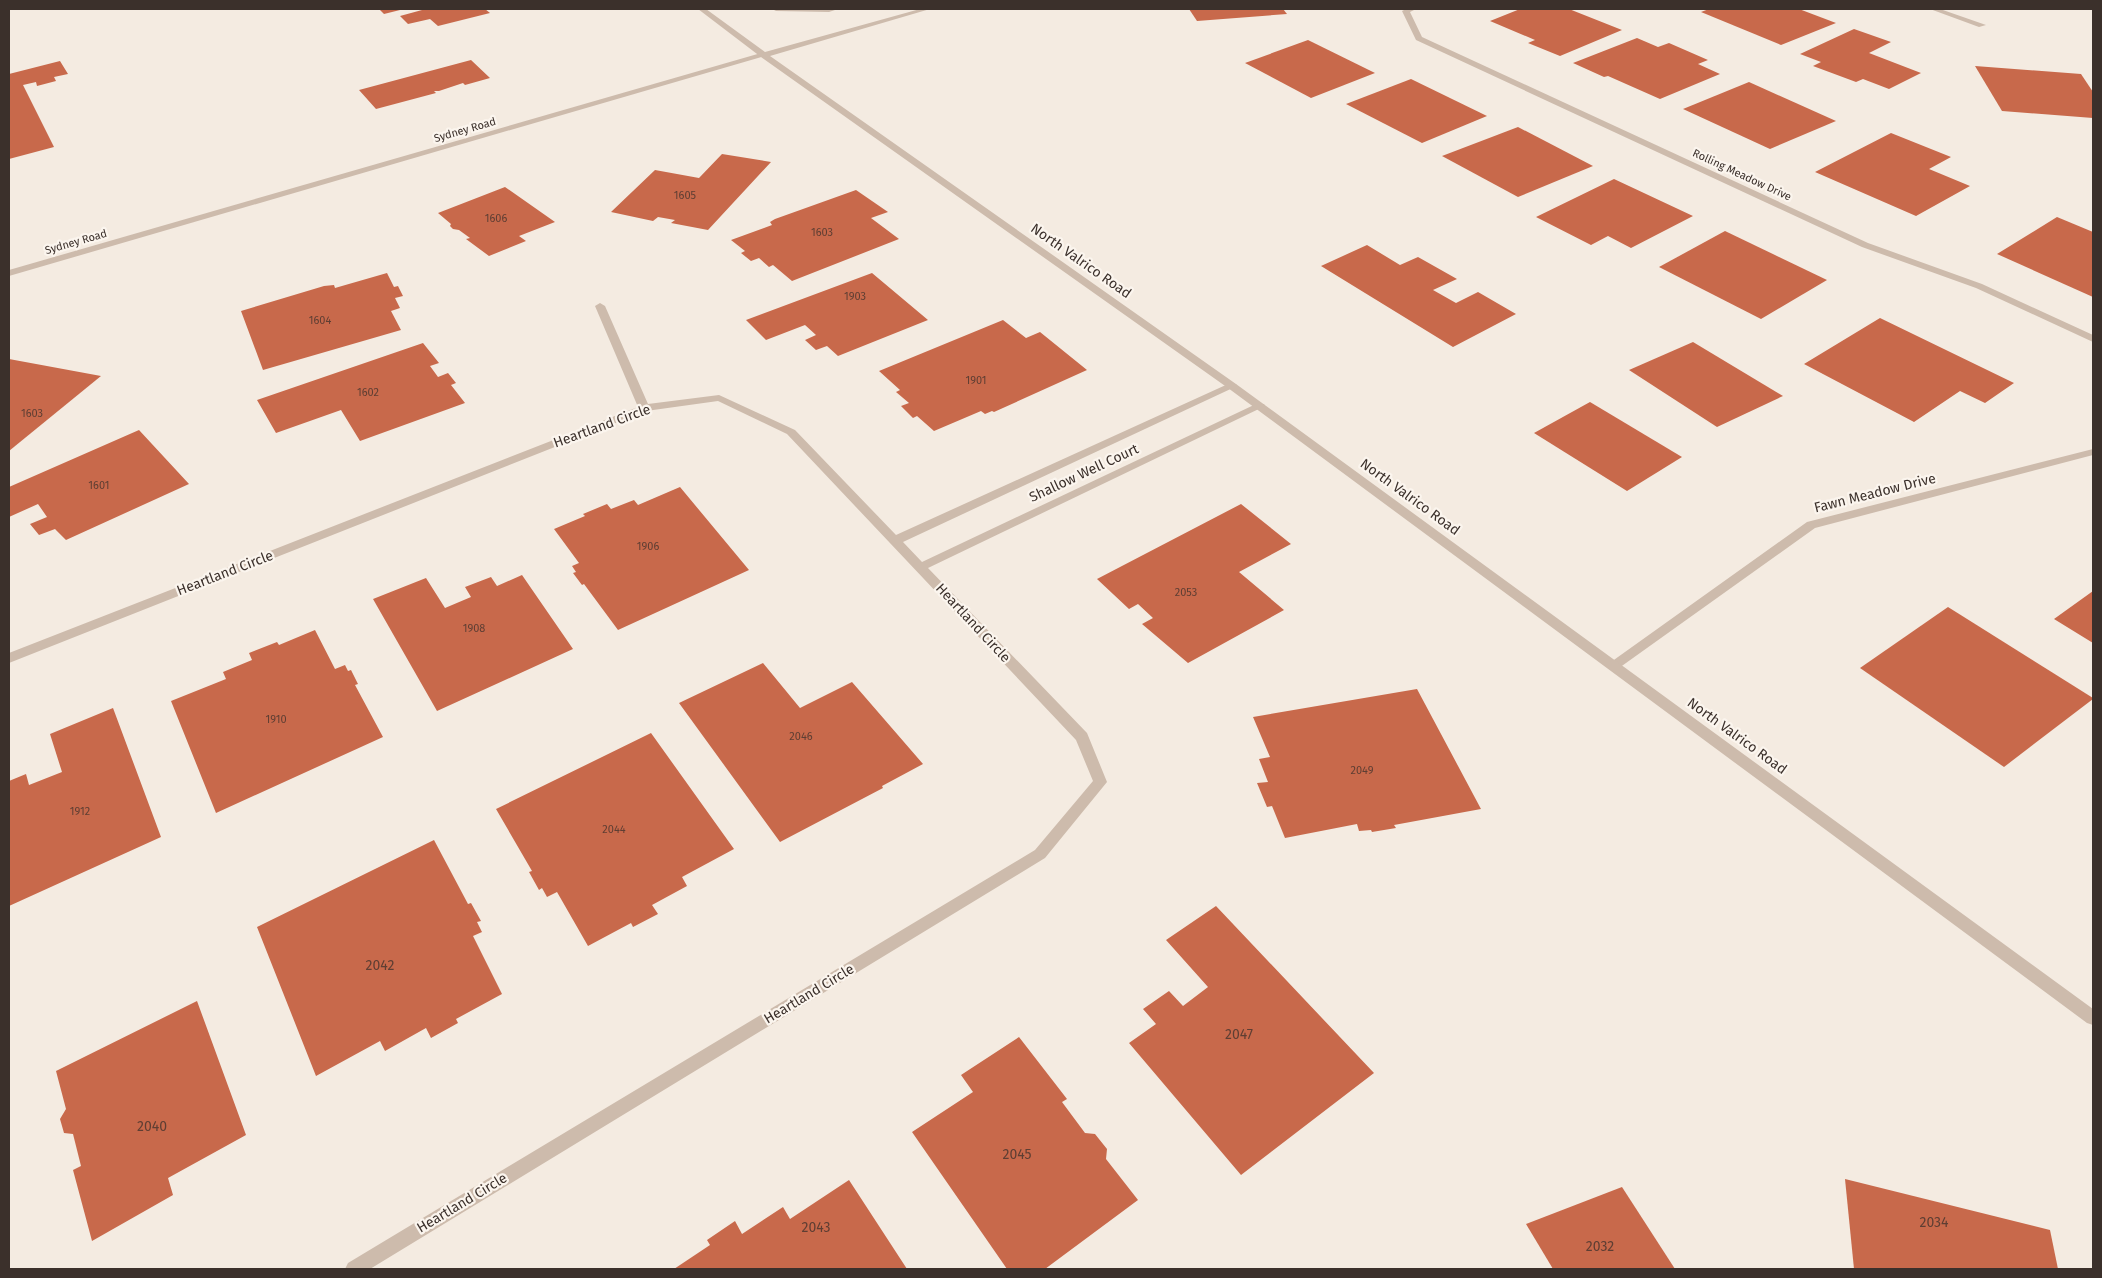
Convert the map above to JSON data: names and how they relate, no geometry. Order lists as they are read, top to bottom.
{
  "streets": {
    "street": [
      "Sydney Road",
      "Rolling Meadow Drive",
      "North Valrico Road",
      "Heartland Circle",
      "Shallow Well Court",
      "Fawn Meadow Drive"
    ]
  },
  "crossings": [
    ["Sydney Road", "North Valrico Road"],
    ["North Valrico Road", "Shallow Well Court"],
    ["North Valrico Road", "Fawn Meadow Drive"],
    ["Heartland Circle", "Shallow Well Court"]
  ],
  "house_numbers": [
    "1605",
    "1606",
    "1603",
    "1903",
    "1604",
    "1901",
    "1602",
    "1603",
    "1601",
    "1906",
    "2053",
    "1908",
    "1910",
    "2046",
    "2049",
    "1912",
    "2044",
    "2042",
    "2047",
    "2040",
    "2045",
    "2034",
    "2043",
    "2032"
  ]
}
